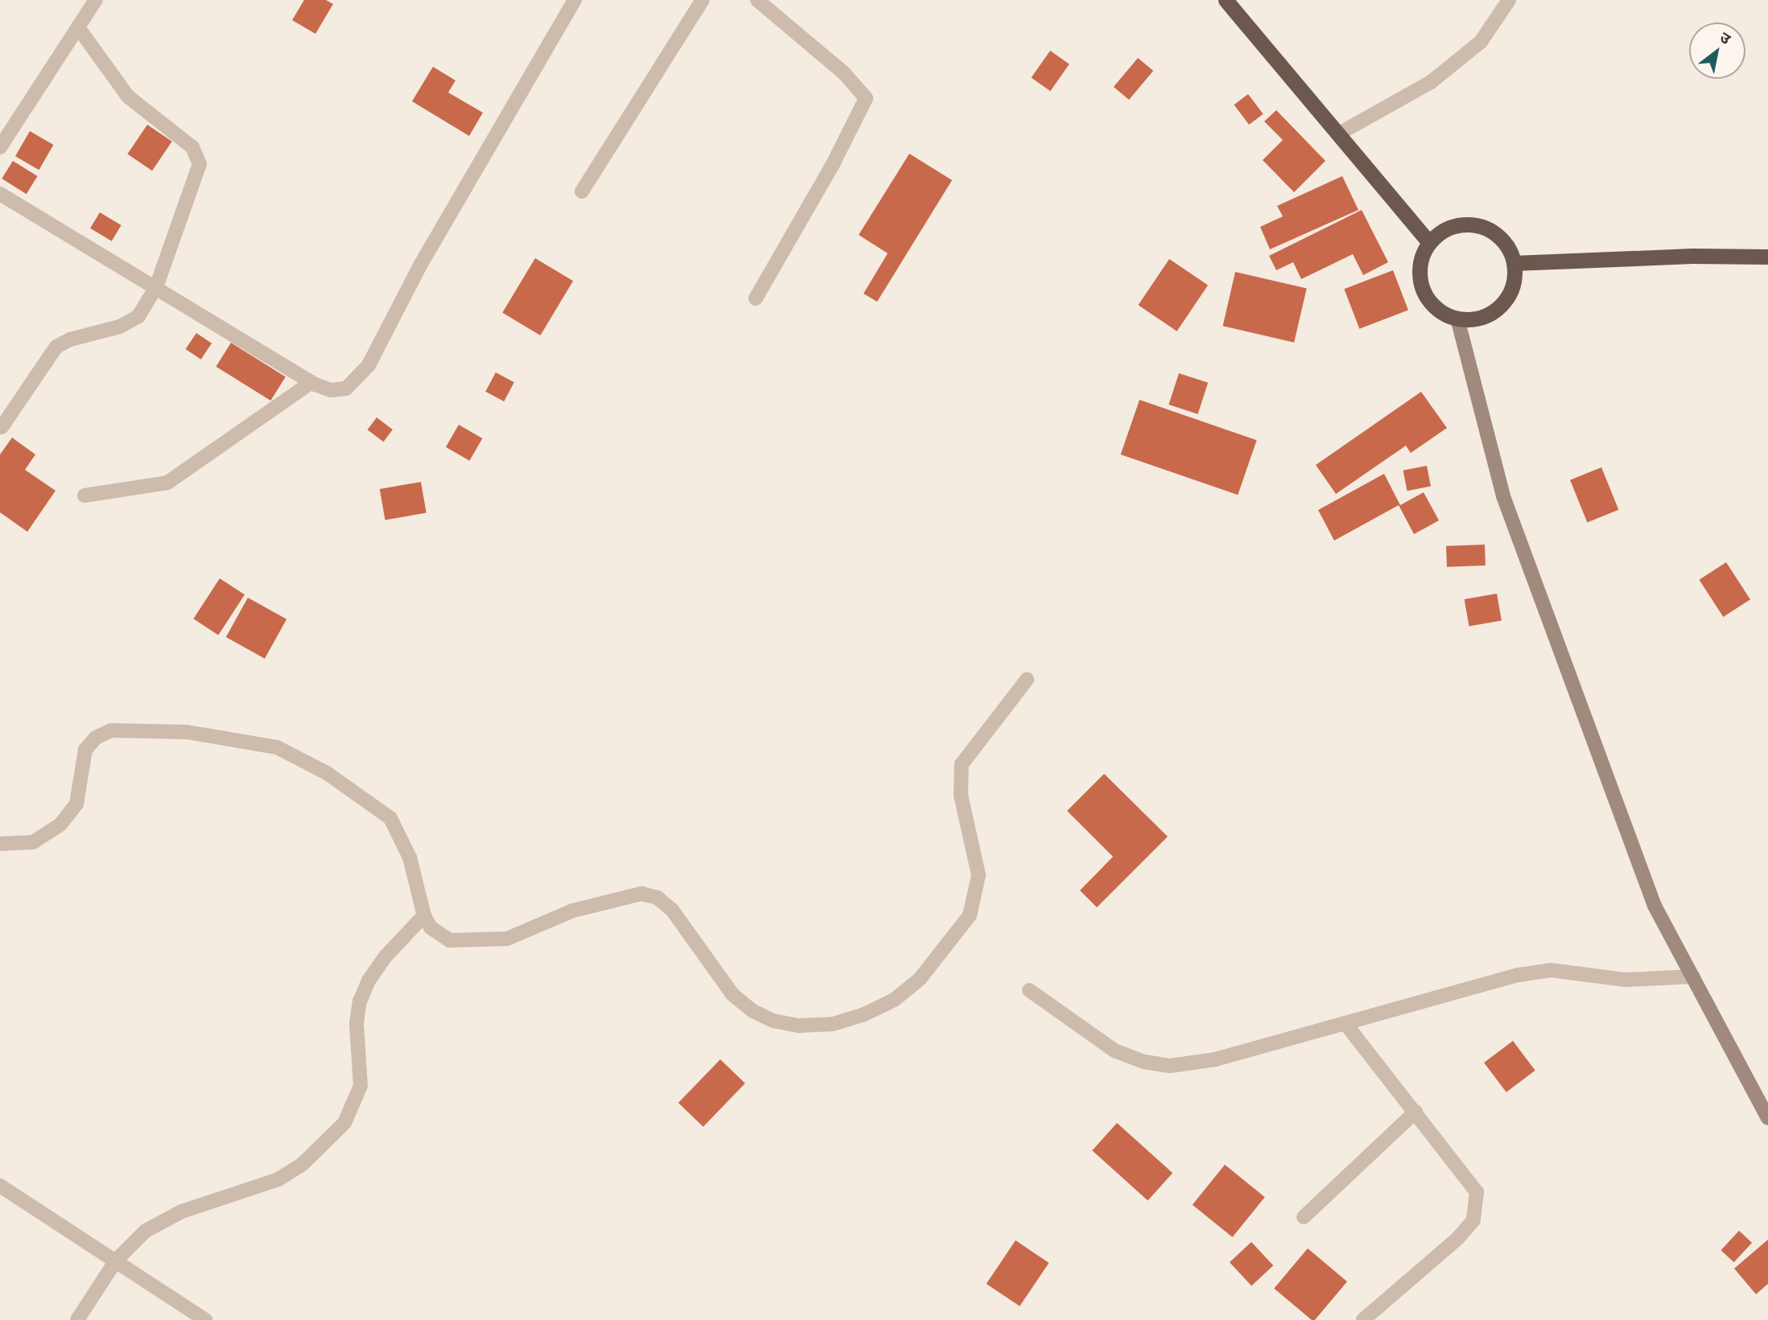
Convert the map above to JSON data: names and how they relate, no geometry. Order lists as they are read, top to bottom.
{
  "north": "top right"
}
